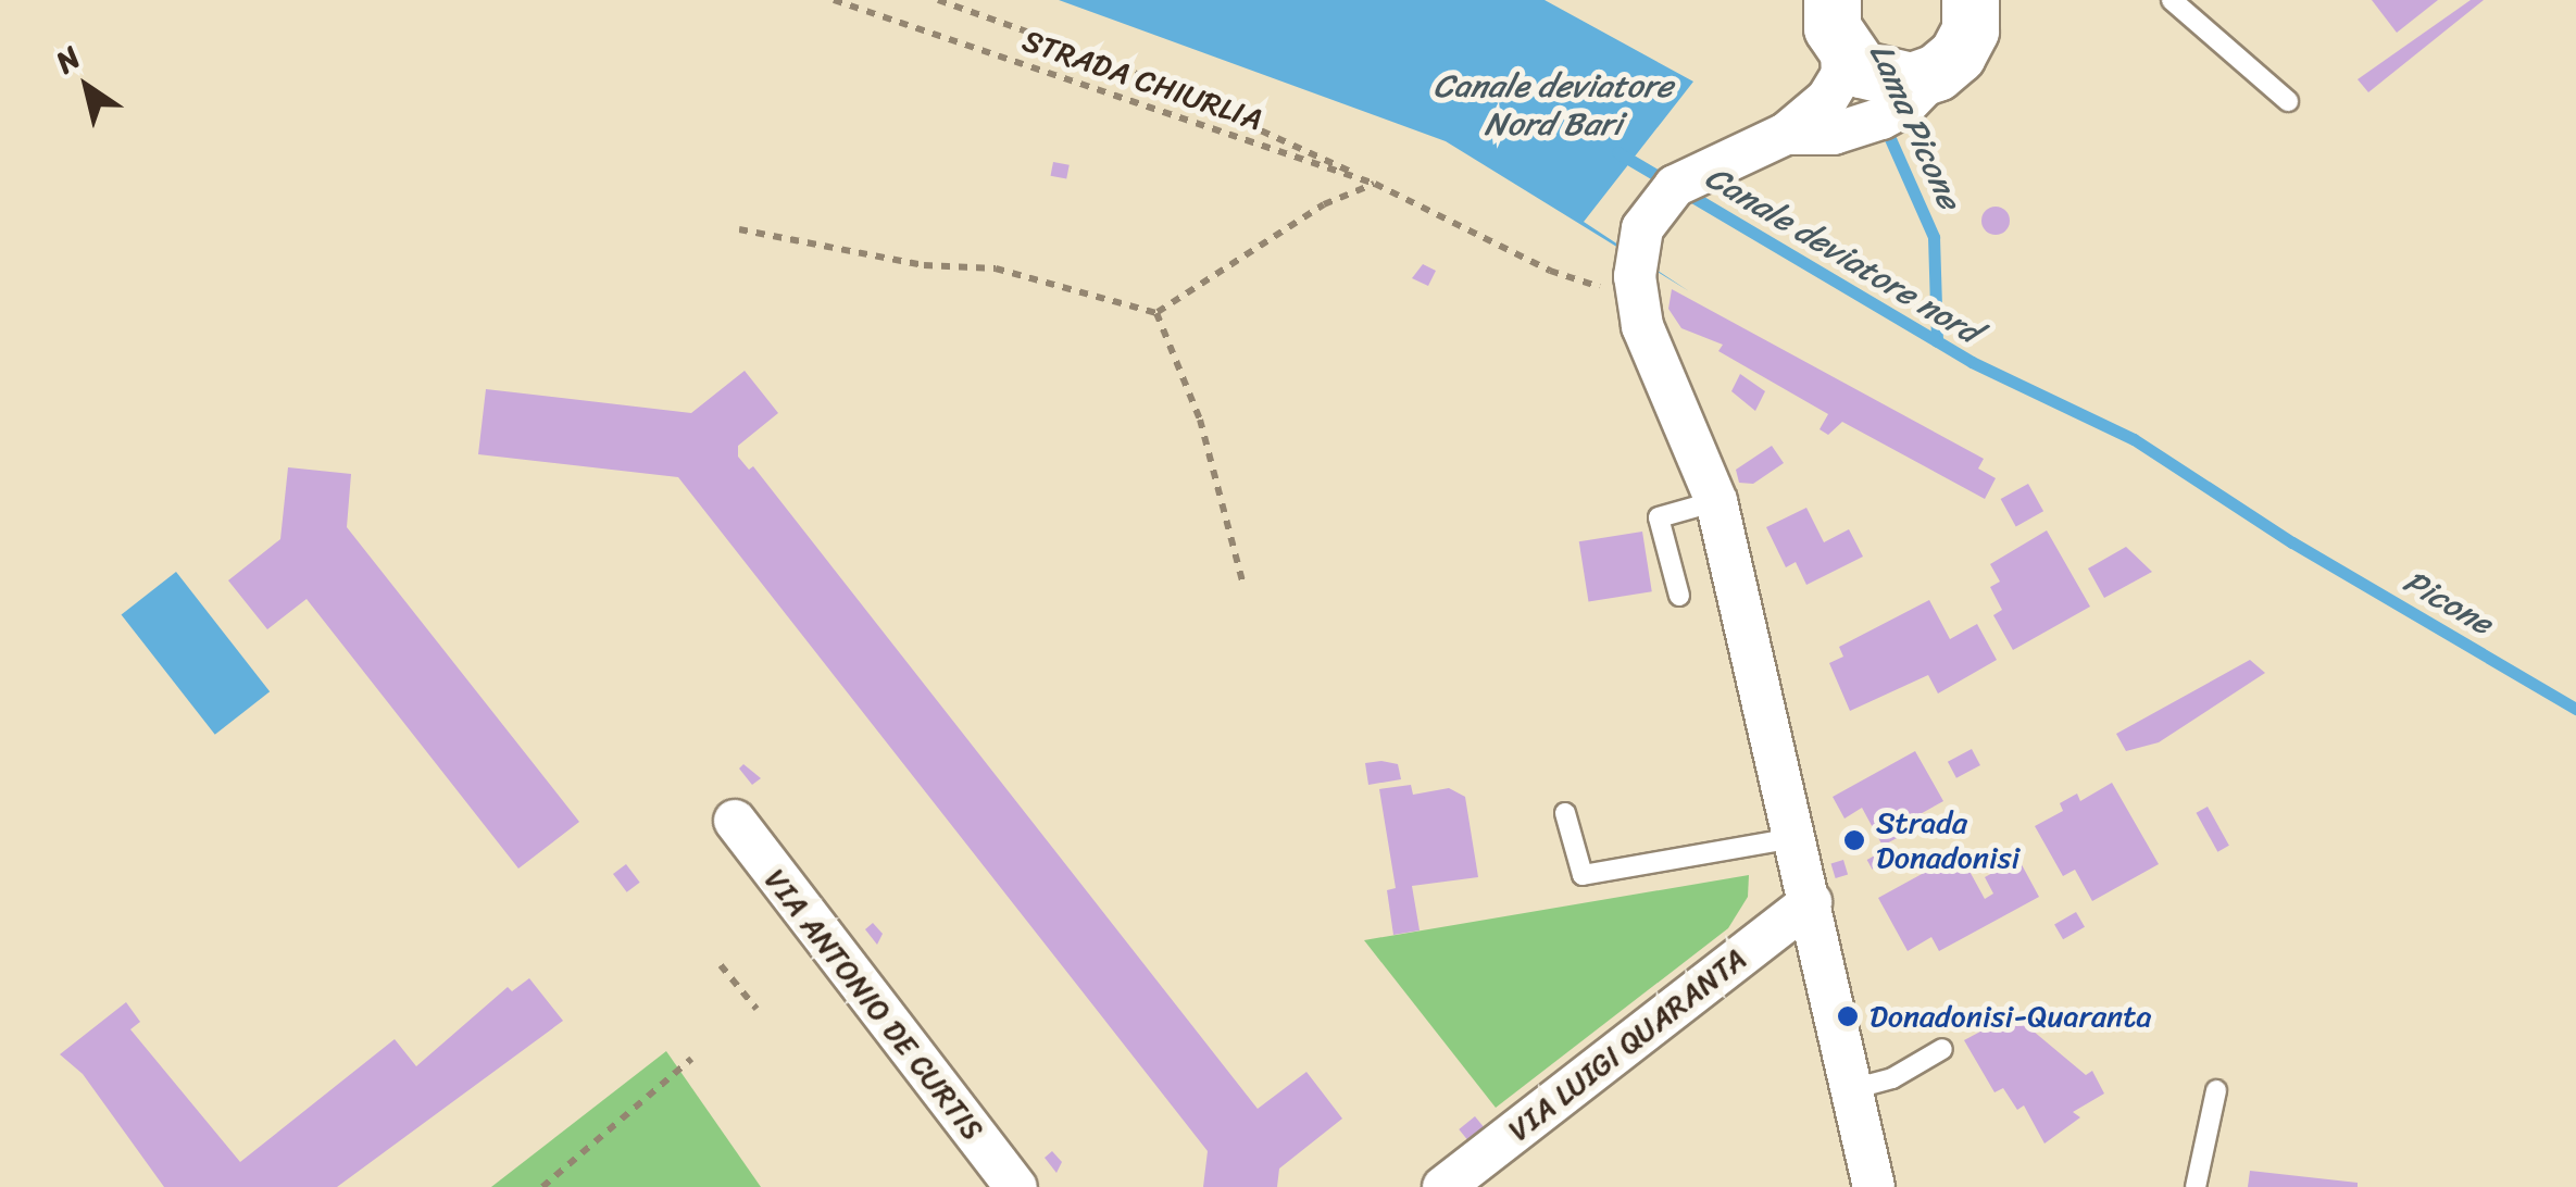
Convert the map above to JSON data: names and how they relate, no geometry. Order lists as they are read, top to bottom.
{
  "streets": {
    "street": ["VIA ANTONIO DE CURTIS", "VIA LUIGI QUARANTA"],
    "path": ["STRADA CHIURLIA"]
  },
  "water": [
    "Canale deviatore Nord Bari",
    "Lama Picone",
    "Canale deviatore nord",
    "Picone"
  ],
  "places": ["Strada Donadonisi", "Donadonisi-Quaranta"],
  "north": "top left"
}
